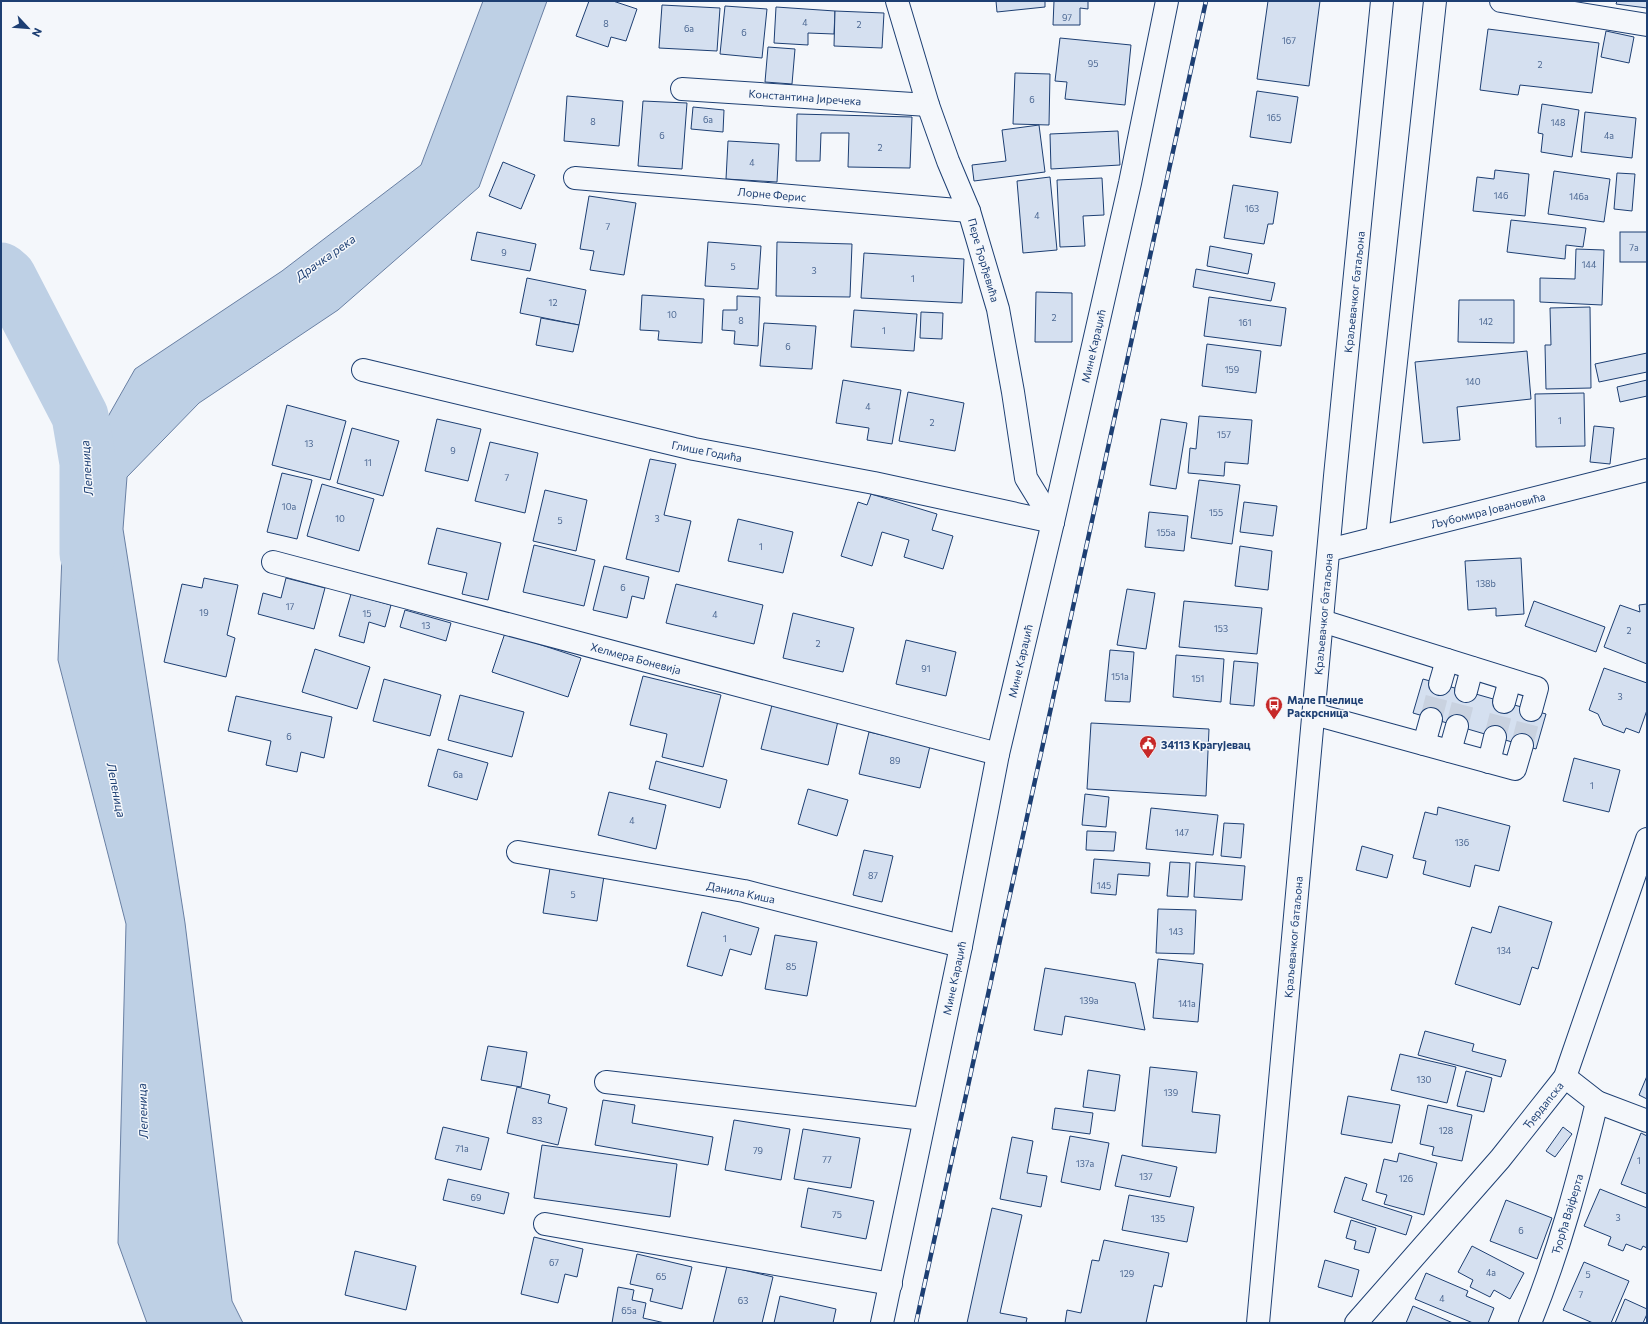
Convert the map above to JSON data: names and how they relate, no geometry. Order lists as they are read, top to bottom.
{
  "streets": {
    "street": [
      "Константина Јиречека",
      "Лорне Ферис",
      "Пере Ђорђевића",
      "Краљевачког батаљона",
      "Мине Караџић",
      "Глише Годића",
      "Љубомира Јовановића",
      "Хелмера Боневија",
      "Данила Киша",
      "Ђердапска",
      "Ђорђа Вајферта"
    ]
  },
  "crossings": [
    ["Константина Јиречека", "Пере Ђорђевића"],
    ["Лорне Ферис", "Пере Ђорђевића"],
    ["Пере Ђорђевића", "Мине Караџић"],
    ["Пере Ђорђевића", "Глише Годића"],
    ["Краљевачког батаљона", "Љубомира Јовановића"],
    ["Мине Караџић", "Глише Годића"],
    ["Мине Караџић", "Хелмера Боневија"],
    ["Мине Караџић", "Данила Киша"]
  ],
  "water": ["Драчка река", "Лепеница"],
  "places": {
    "bus stop": ["Мале Пчелице Раскрсница"],
    "public building": ["34113 Крагујевац"]
  },
  "house_numbers": [
    "97",
    "4",
    "8",
    "2",
    "6a",
    "6",
    "167",
    "95",
    "2",
    "6",
    "165",
    "6a",
    "8",
    "148",
    "6",
    "4a",
    "2",
    "4",
    "146",
    "146a",
    "163",
    "4",
    "7",
    "7a",
    "9",
    "144",
    "5",
    "3",
    "1",
    "12",
    "10",
    "2",
    "8",
    "142",
    "161",
    "1",
    "6",
    "159",
    "140",
    "4",
    "1",
    "2",
    "157",
    "13",
    "9",
    "11",
    "7",
    "10a",
    "155",
    "10",
    "3",
    "5",
    "155a",
    "1",
    "138b",
    "6",
    "17",
    "19",
    "15",
    "4",
    "13",
    "153",
    "2",
    "2",
    "91",
    "151a",
    "151",
    "3",
    "6",
    "89",
    "6a",
    "1",
    "4",
    "147",
    "136",
    "87",
    "145",
    "5",
    "143",
    "1",
    "134",
    "85",
    "139a",
    "141a",
    "130",
    "139",
    "83",
    "128",
    "71a",
    "79",
    "77",
    "1",
    "137a",
    "137",
    "126",
    "69",
    "75",
    "3",
    "135",
    "6",
    "67",
    "4a",
    "129",
    "5",
    "65",
    "7",
    "4",
    "63",
    "65a"
  ],
  "north": "bottom right"
}
